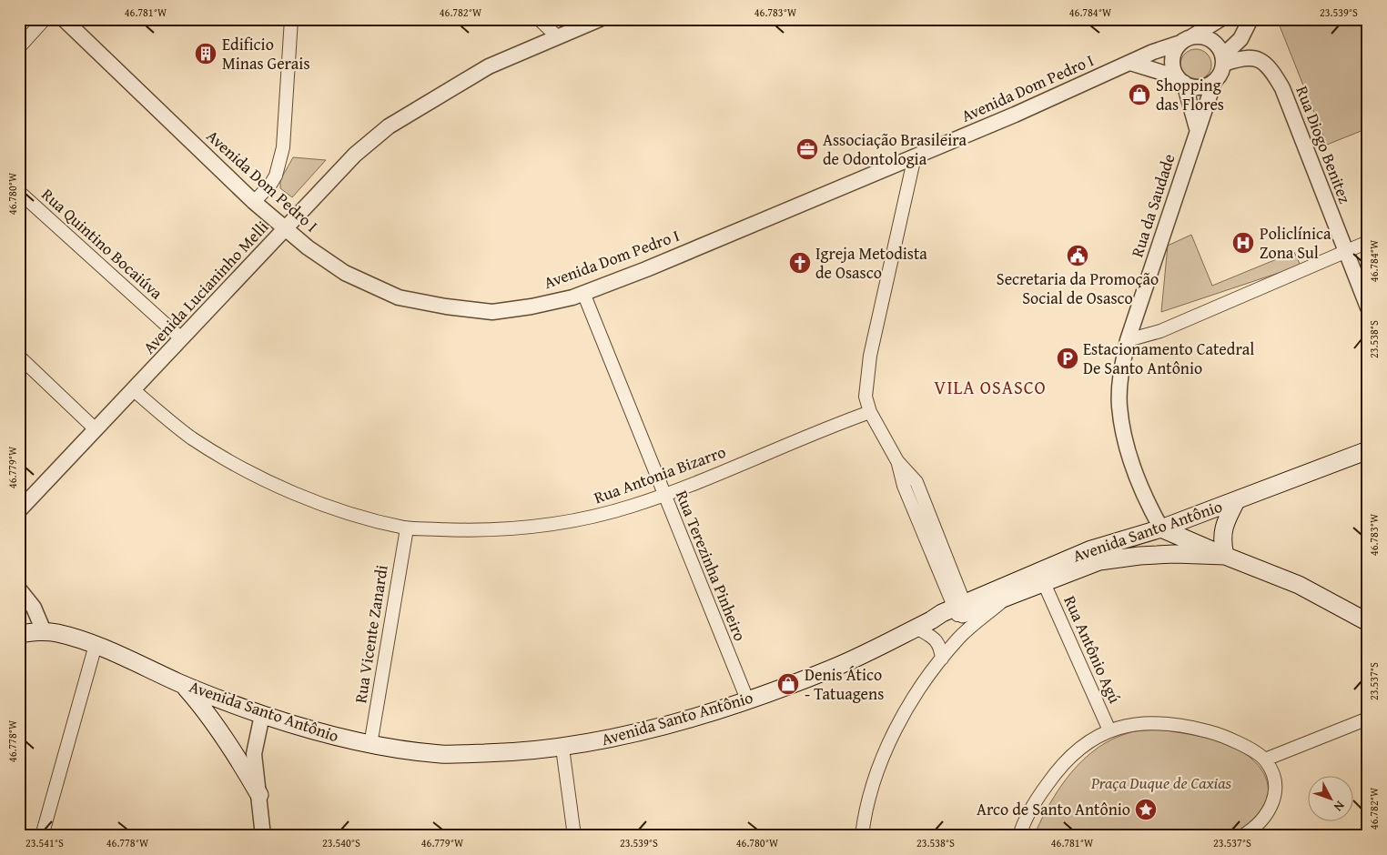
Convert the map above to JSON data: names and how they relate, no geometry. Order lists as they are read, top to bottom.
{
  "streets": {
    "main road": ["Avenida Santo Antônio"],
    "street": [
      "Avenida Dom Pedro I",
      "Rua Diogo Benitez",
      "Rua da Saudade",
      "Rua Quintino Bocaiúva",
      "Avenida Lucianinho Melli",
      "Rua Antonia Bizarro",
      "Rua Terezinha Pinheiro",
      "Rua Vicente Zanardi",
      "Rua Antônio Agú"
    ]
  },
  "crossings": [
    ["Avenida Dom Pedro I", "Rua Diogo Benitez"],
    ["Avenida Dom Pedro I", "Rua da Saudade"],
    ["Avenida Dom Pedro I", "Avenida Lucianinho Melli"],
    ["Avenida Dom Pedro I", "Rua Terezinha Pinheiro"],
    ["Rua Diogo Benitez", "Rua da Saudade"],
    ["Rua da Saudade", "Avenida Santo Antônio"],
    ["Rua Quintino Bocaiúva", "Avenida Lucianinho Melli"],
    ["Avenida Lucianinho Melli", "Rua Antonia Bizarro"],
    ["Rua Antonia Bizarro", "Rua Terezinha Pinheiro"],
    ["Rua Antonia Bizarro", "Rua Vicente Zanardi"],
    ["Avenida Santo Antônio", "Rua Terezinha Pinheiro"],
    ["Avenida Santo Antônio", "Rua Vicente Zanardi"],
    ["Avenida Santo Antônio", "Rua Antônio Agú"]
  ],
  "districts": ["VILA OSASCO"],
  "parks": ["Praça Duque de Caxias"],
  "places": {
    "building": ["Edificio Minas Gerais"],
    "shop": ["Shopping das Flores", "Denis Ático - Tatuagens"],
    "office": ["Associação Brasileira de Odontologia"],
    "hospital": ["Policlínica Zona Sul"],
    "public building": ["Secretaria da Promoção Social de Osasco"],
    "church": ["Igreja Metodista de Osasco"],
    "parking": ["Estacionamento Catedral De Santo Antônio"],
    "place": ["Arco de Santo Antônio"]
  },
  "north": "bottom right",
  "coordinates": [
    "46.781°W",
    "46.782°W",
    "46.783°W",
    "46.784°W",
    "23.539°S",
    "46.780°W",
    "23.538°S",
    "46.779°W",
    "23.537°S",
    "46.778°W",
    "23.541°S",
    "23.540°S"
  ]
}
